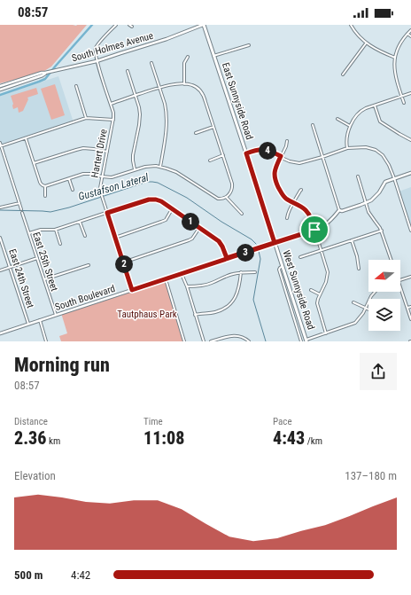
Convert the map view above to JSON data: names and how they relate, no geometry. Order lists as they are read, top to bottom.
{
  "streets": {
    "main road": ["East Sunnyside Road", "West Sunnyside Road"],
    "street": [
      "South Holmes Avenue",
      "Hartert Drive",
      "East 25th Street",
      "East 24th Street",
      "South Boulevard"
    ]
  },
  "crossings": [
    ["South Holmes Avenue", "East Sunnyside Road"],
    ["South Holmes Avenue", "Hartert Drive"],
    ["East Sunnyside Road", "West Sunnyside Road"],
    ["East Sunnyside Road", "South Boulevard"],
    ["Hartert Drive", "South Boulevard"],
    ["East 25th Street", "South Boulevard"],
    ["East 24th Street", "South Boulevard"],
    ["West Sunnyside Road", "South Boulevard"]
  ],
  "water": ["Gustafson Lateral"],
  "parks": ["Tautphaus Park"],
  "north": "left",
  "page": {
    "status": "08:57",
    "pins": [
      "4",
      "1",
      "3",
      "2"
    ],
    "heading": ["Morning run", "08:57"],
    "stats": [
      ["Distance", "2.36 km"],
      ["Time", "11:08"],
      ["Pace", "4:43 /km"]
    ],
    "chart": ["Elevation", "137–180 m"],
    "list": [
      {
        "name": "500 m",
        "note": "4:42"
      }
    ]
  }
}
